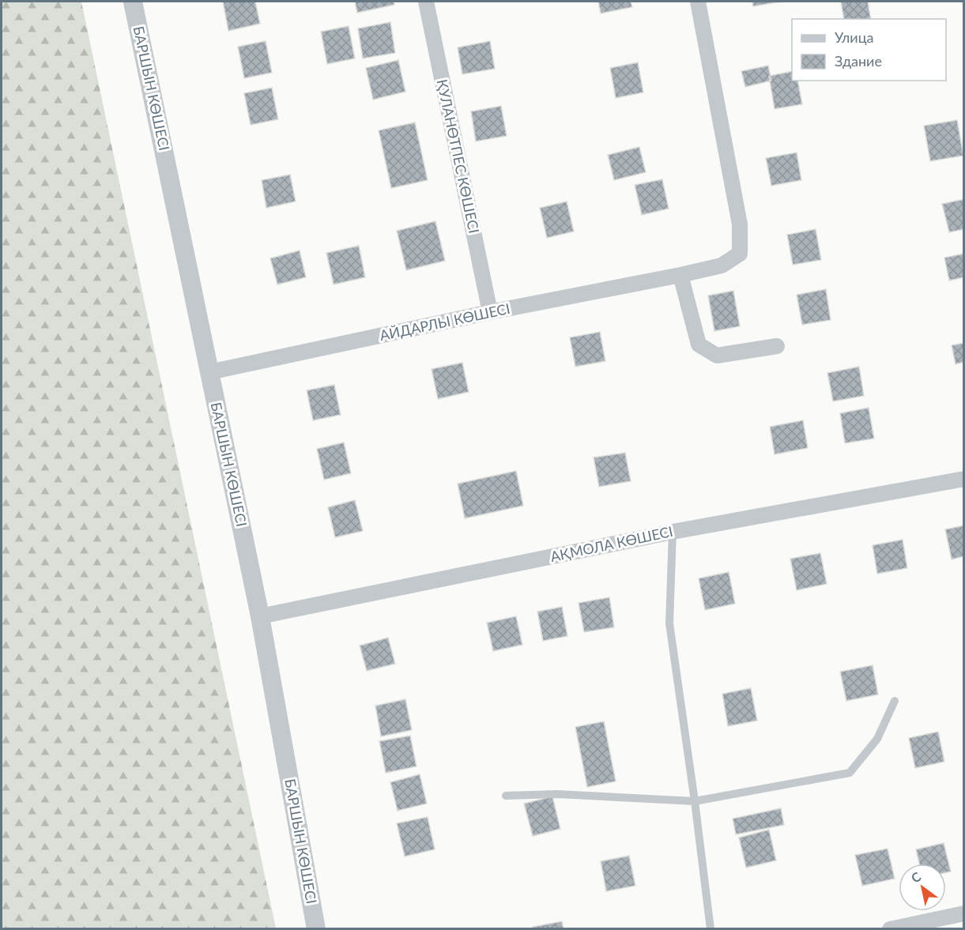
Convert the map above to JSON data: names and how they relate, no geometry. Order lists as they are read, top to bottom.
{
  "streets": {
    "street": [
      "БАРШЫН КӨШЕСІ",
      "ҚУЛАНӨТПЕС КӨШЕСІ",
      "АЙДАРЛЫ КӨШЕСІ",
      "АҚМОЛА КӨШЕСІ"
    ]
  },
  "crossings": [
    ["БАРШЫН КӨШЕСІ", "АЙДАРЛЫ КӨШЕСІ"],
    ["БАРШЫН КӨШЕСІ", "АҚМОЛА КӨШЕСІ"],
    ["ҚУЛАНӨТПЕС КӨШЕСІ", "АЙДАРЛЫ КӨШЕСІ"]
  ],
  "legend": ["Улица", "Здание"],
  "north": "top left"
}
